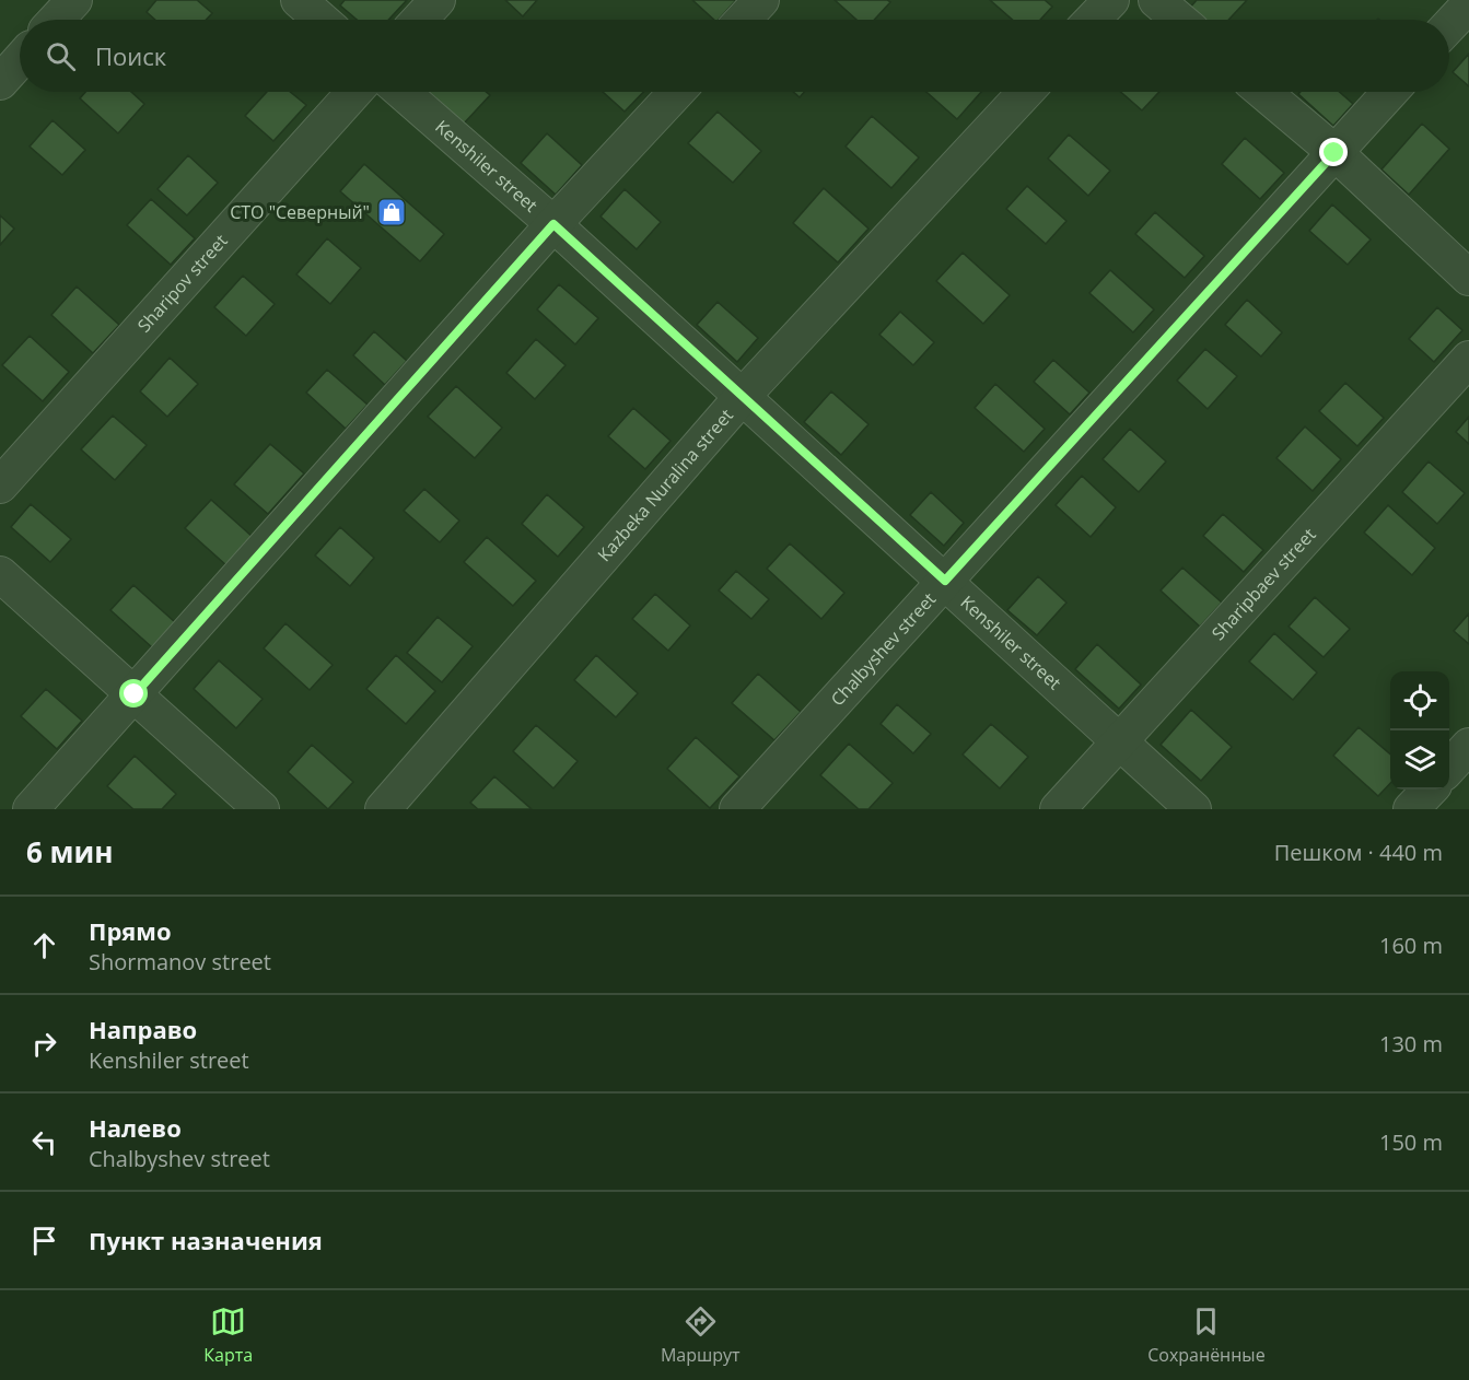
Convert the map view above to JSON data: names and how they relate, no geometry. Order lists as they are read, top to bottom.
{
  "streets": {
    "street": [
      "Kenshiler street",
      "Sharipov street",
      "Kazbeka Nuralina street",
      "Sharipbaev street",
      "Chalbyshev street"
    ]
  },
  "crossings": [
    ["Kenshiler street", "Kazbeka Nuralina street"],
    ["Kenshiler street", "Sharipbaev street"],
    ["Kenshiler street", "Chalbyshev street"]
  ],
  "places": {
    "shop": ["СТО \"Северный\""]
  },
  "page": {
    "search": "Поиск",
    "heading": ["6 мин", "Пешком · 440 m"],
    "list": [
      ["Прямо", "Shormanov street", "160 m"],
      ["Направо", "Kenshiler street", "130 m"],
      ["Налево", "Chalbyshev street", "150 m"],
      "Пункт назначения"
    ],
    "nav": ["Карта", "Маршрут", "Сохранённые"]
  }
}
